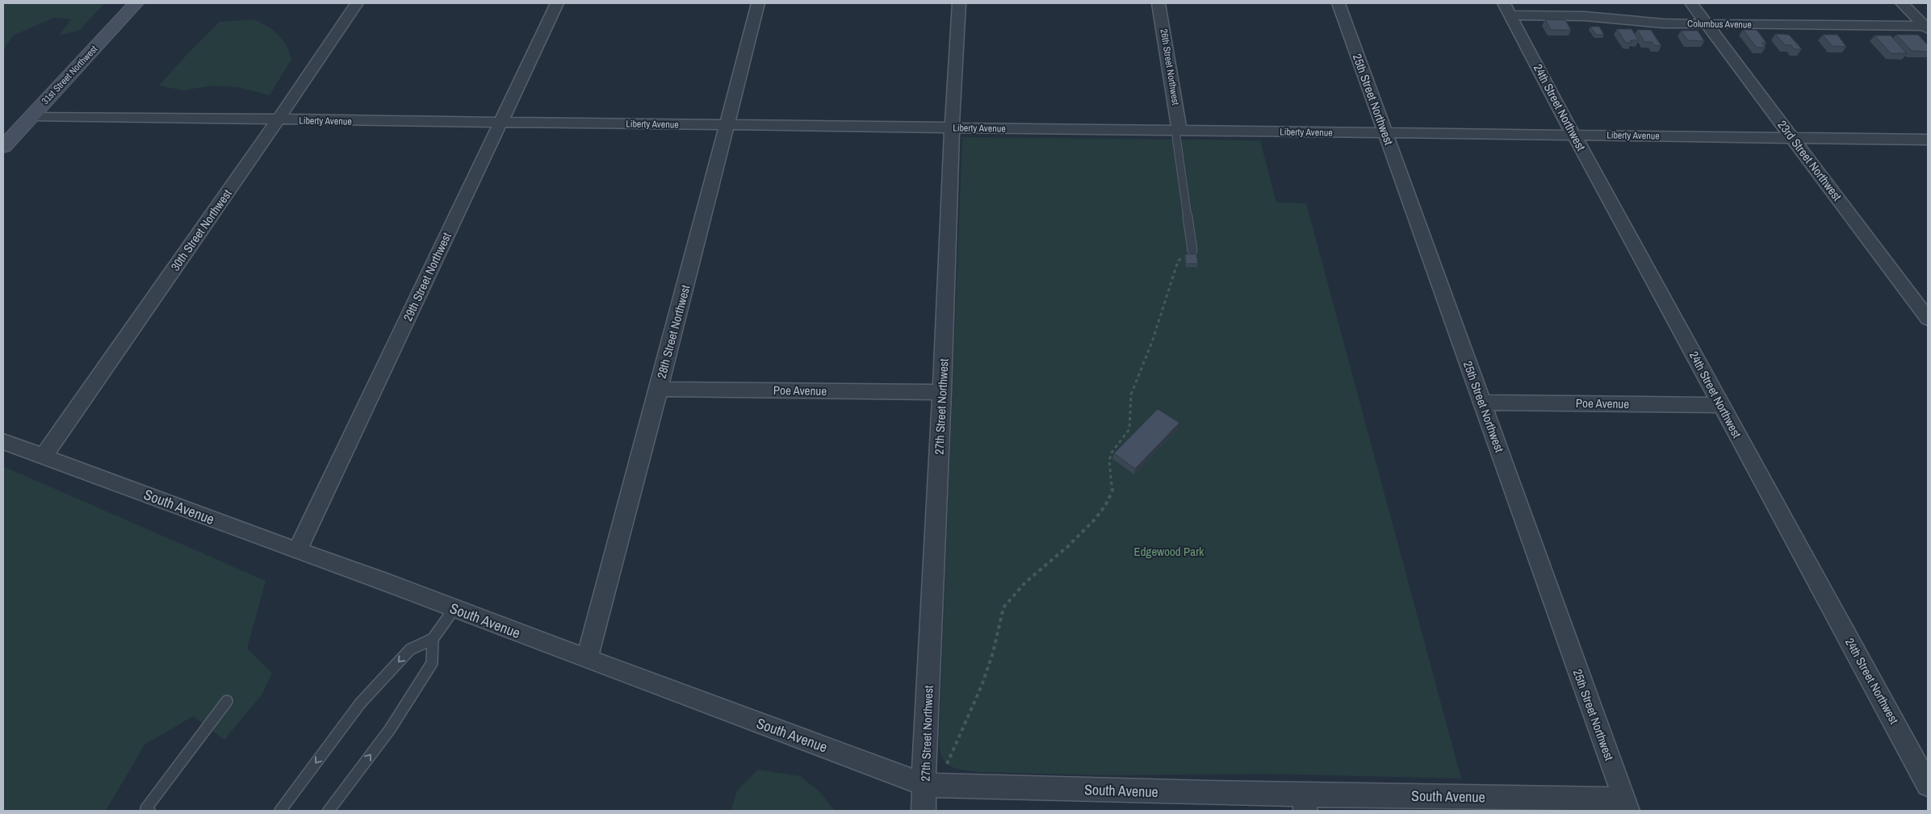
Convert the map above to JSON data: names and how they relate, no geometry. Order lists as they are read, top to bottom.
{
  "streets": {
    "main road": ["31st Street Northwest"],
    "street": [
      "Columbus Avenue",
      "26th Street Northwest",
      "25th Street Northwest",
      "24th Street Northwest",
      "Liberty Avenue",
      "23rd Street Northwest",
      "30th Street Northwest",
      "29th Street Northwest",
      "28th Street Northwest",
      "Poe Avenue",
      "27th Street Northwest",
      "South Avenue"
    ]
  },
  "crossings": [
    ["Columbus Avenue", "24th Street Northwest"],
    ["Columbus Avenue", "23rd Street Northwest"],
    ["26th Street Northwest", "Liberty Avenue"],
    ["31st Street Northwest", "Liberty Avenue"],
    ["25th Street Northwest", "Liberty Avenue"],
    ["25th Street Northwest", "Poe Avenue"],
    ["25th Street Northwest", "South Avenue"],
    ["24th Street Northwest", "Liberty Avenue"],
    ["24th Street Northwest", "Poe Avenue"],
    ["Liberty Avenue", "23rd Street Northwest"],
    ["Liberty Avenue", "30th Street Northwest"],
    ["Liberty Avenue", "29th Street Northwest"],
    ["Liberty Avenue", "28th Street Northwest"],
    ["Liberty Avenue", "27th Street Northwest"],
    ["30th Street Northwest", "South Avenue"],
    ["29th Street Northwest", "South Avenue"],
    ["28th Street Northwest", "Poe Avenue"],
    ["28th Street Northwest", "South Avenue"],
    ["Poe Avenue", "27th Street Northwest"],
    ["27th Street Northwest", "South Avenue"]
  ],
  "parks": ["Edgewood Park"]
}
